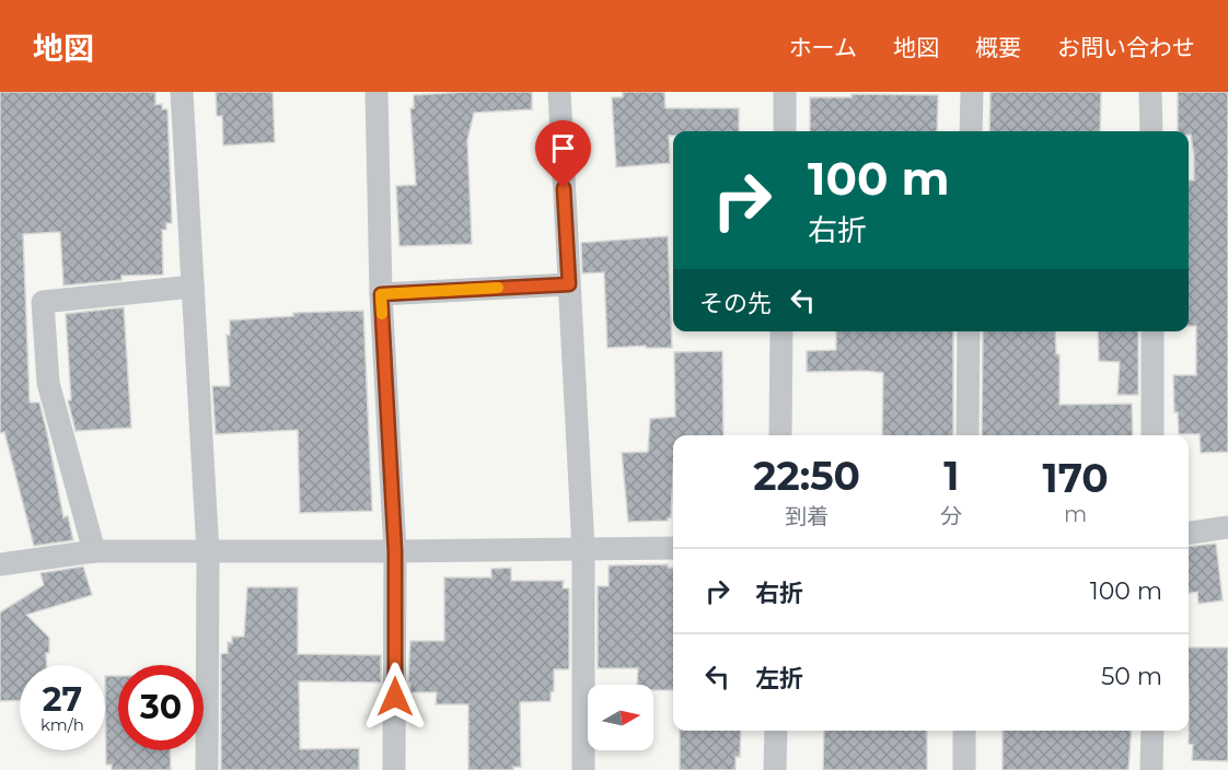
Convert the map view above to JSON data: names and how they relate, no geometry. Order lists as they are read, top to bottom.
{
  "north": "right",
  "page": {
    "header": "地図",
    "nav": [
      "ホーム",
      "地図",
      "概要",
      "お問い合わせ"
    ],
    "turn": ["100 m", "右折"],
    "then": "その先",
    "eta": [
      "22:50",
      "到着",
      "1",
      "分",
      "170",
      "m"
    ],
    "list": [
      {
        "name": "右折",
        "value": "100 m"
      },
      {
        "name": "左折",
        "value": "50 m"
      }
    ],
    "speed": "27 km/h",
    "limit": "30"
  }
}
